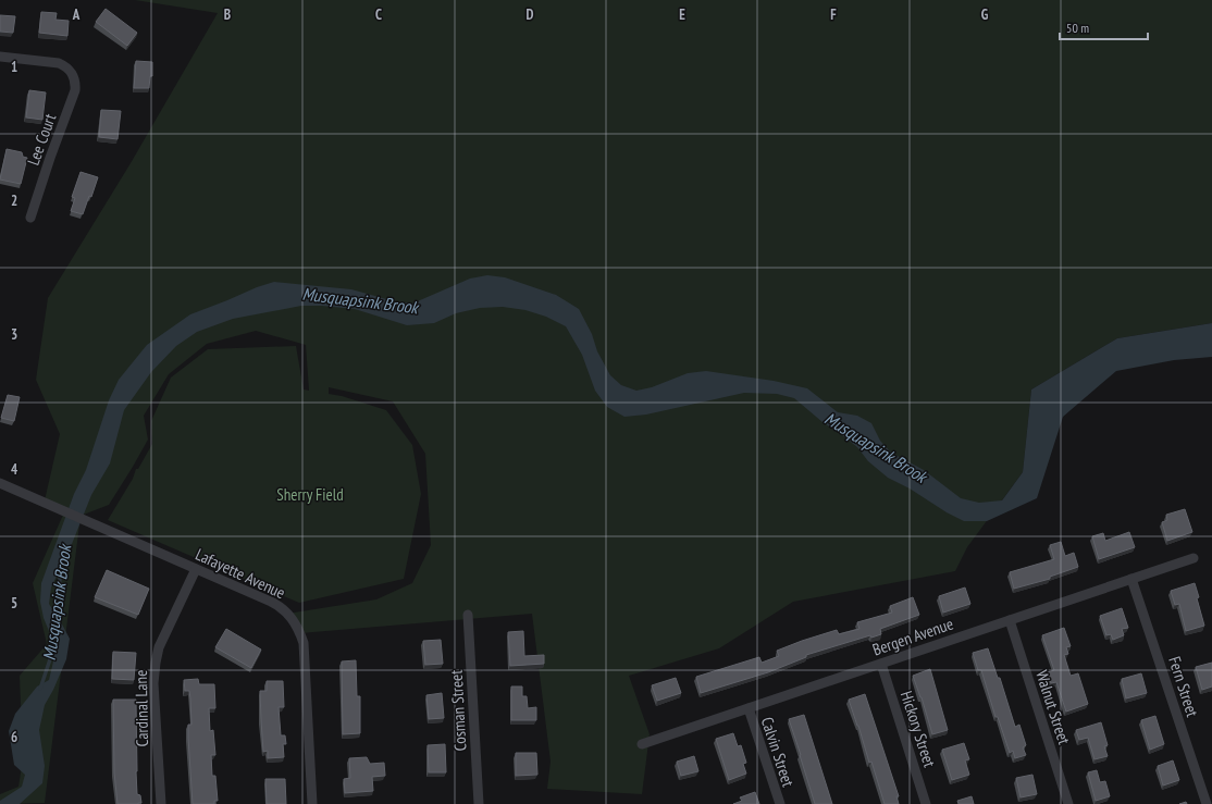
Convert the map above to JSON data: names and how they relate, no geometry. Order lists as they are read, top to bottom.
{
  "streets": {
    "street": [
      "Lee Court",
      "Lafayette Avenue",
      "Bergen Avenue",
      "Fern Street",
      "Walnut Street",
      "Cardinal Lane",
      "Cosman Street",
      "Hickory Street",
      "Calvin Street"
    ]
  },
  "crossings": [
    ["Lafayette Avenue", "Cardinal Lane"],
    ["Bergen Avenue", "Fern Street"],
    ["Bergen Avenue", "Walnut Street"],
    ["Bergen Avenue", "Hickory Street"],
    ["Bergen Avenue", "Calvin Street"]
  ],
  "water": ["Musquapsink Brook"],
  "parks": ["Sherry Field"],
  "scale_bar": "50 m",
  "grid": {
    "columns": [
      "A",
      "B",
      "C",
      "D",
      "E",
      "F",
      "G"
    ],
    "rows": [
      "1",
      "2",
      "3",
      "4",
      "5",
      "6"
    ]
  }
}
